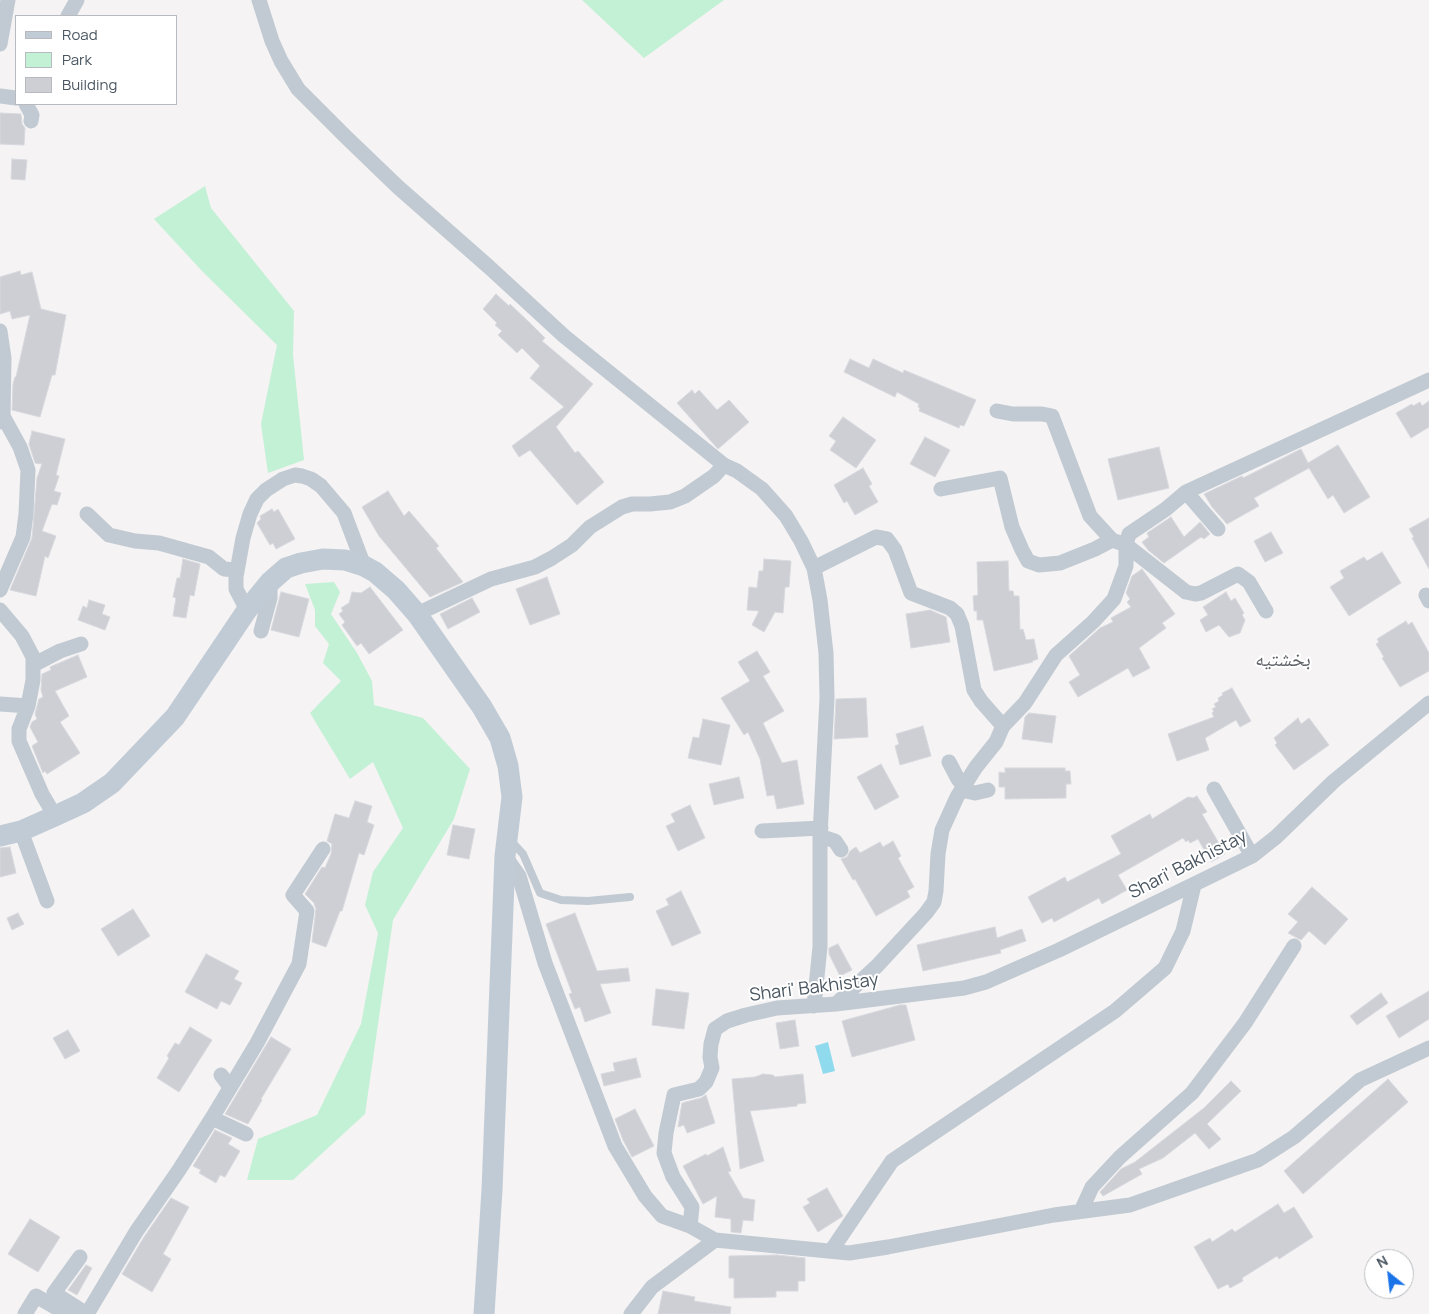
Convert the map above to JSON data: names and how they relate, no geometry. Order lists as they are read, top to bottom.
{
  "streets": {
    "street": ["Shari' Bakhistay"]
  },
  "districts": ["بخشتيه"],
  "legend": ["Road", "Park", "Building"],
  "north": "top left"
}
